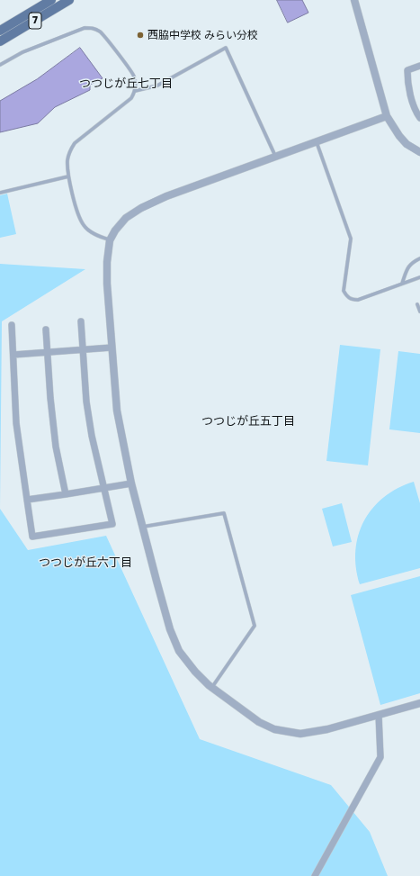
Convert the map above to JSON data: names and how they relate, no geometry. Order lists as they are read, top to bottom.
{
  "streets": {
    "main road": ["7"]
  },
  "districts": ["つつじが丘七丁目", "つつじが丘五丁目", "つつじが丘六丁目"],
  "places": ["西脇中学校 みらい分校"]
}
